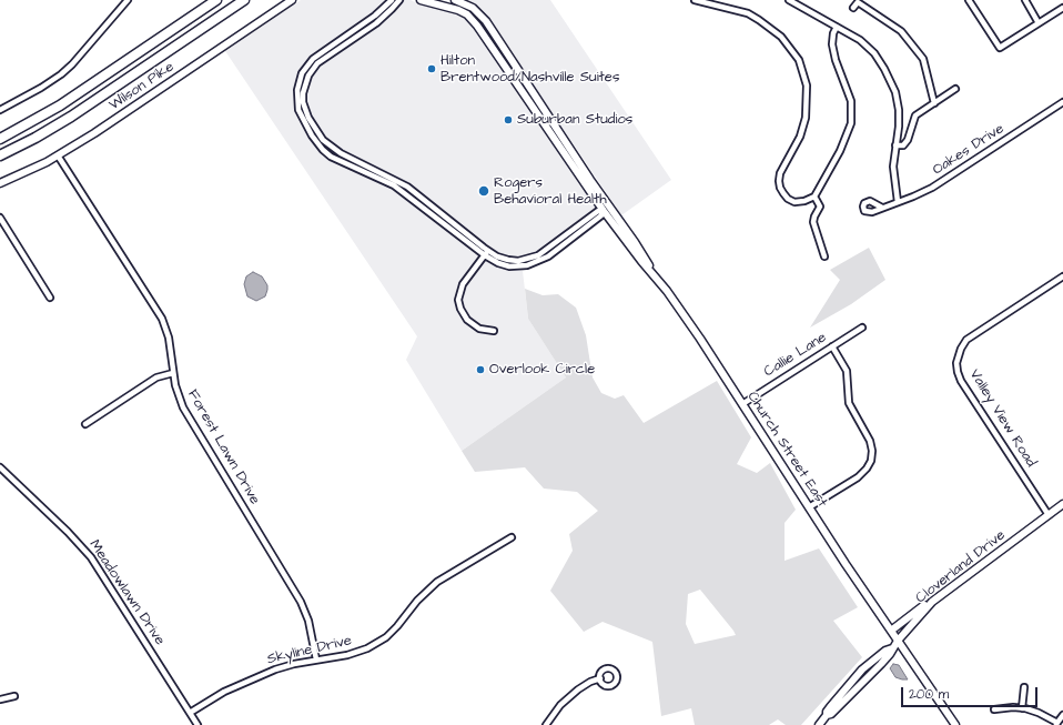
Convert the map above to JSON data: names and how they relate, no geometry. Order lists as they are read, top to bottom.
{
  "streets": {
    "main road": ["Wilson Pike", "Church Street East", "Cloverland Drive"],
    "street": [
      "Oakes Drive",
      "Callie Lane",
      "Valley View Road",
      "Forest Lawn Drive",
      "Meadowlawn Drive",
      "Skyline Drive"
    ]
  },
  "crossings": [
    ["Wilson Pike", "Forest Lawn Drive"],
    ["Callie Lane", "Church Street East"],
    ["Valley View Road", "Cloverland Drive"],
    ["Forest Lawn Drive", "Skyline Drive"],
    ["Church Street East", "Cloverland Drive"],
    ["Meadowlawn Drive", "Skyline Drive"]
  ],
  "places": [
    "Hilton Brentwood/Nashville Suites",
    "Suburban Studios",
    "Rogers Behavioral Health",
    "Overlook Circle"
  ],
  "scale_bar": "200 m"
}
